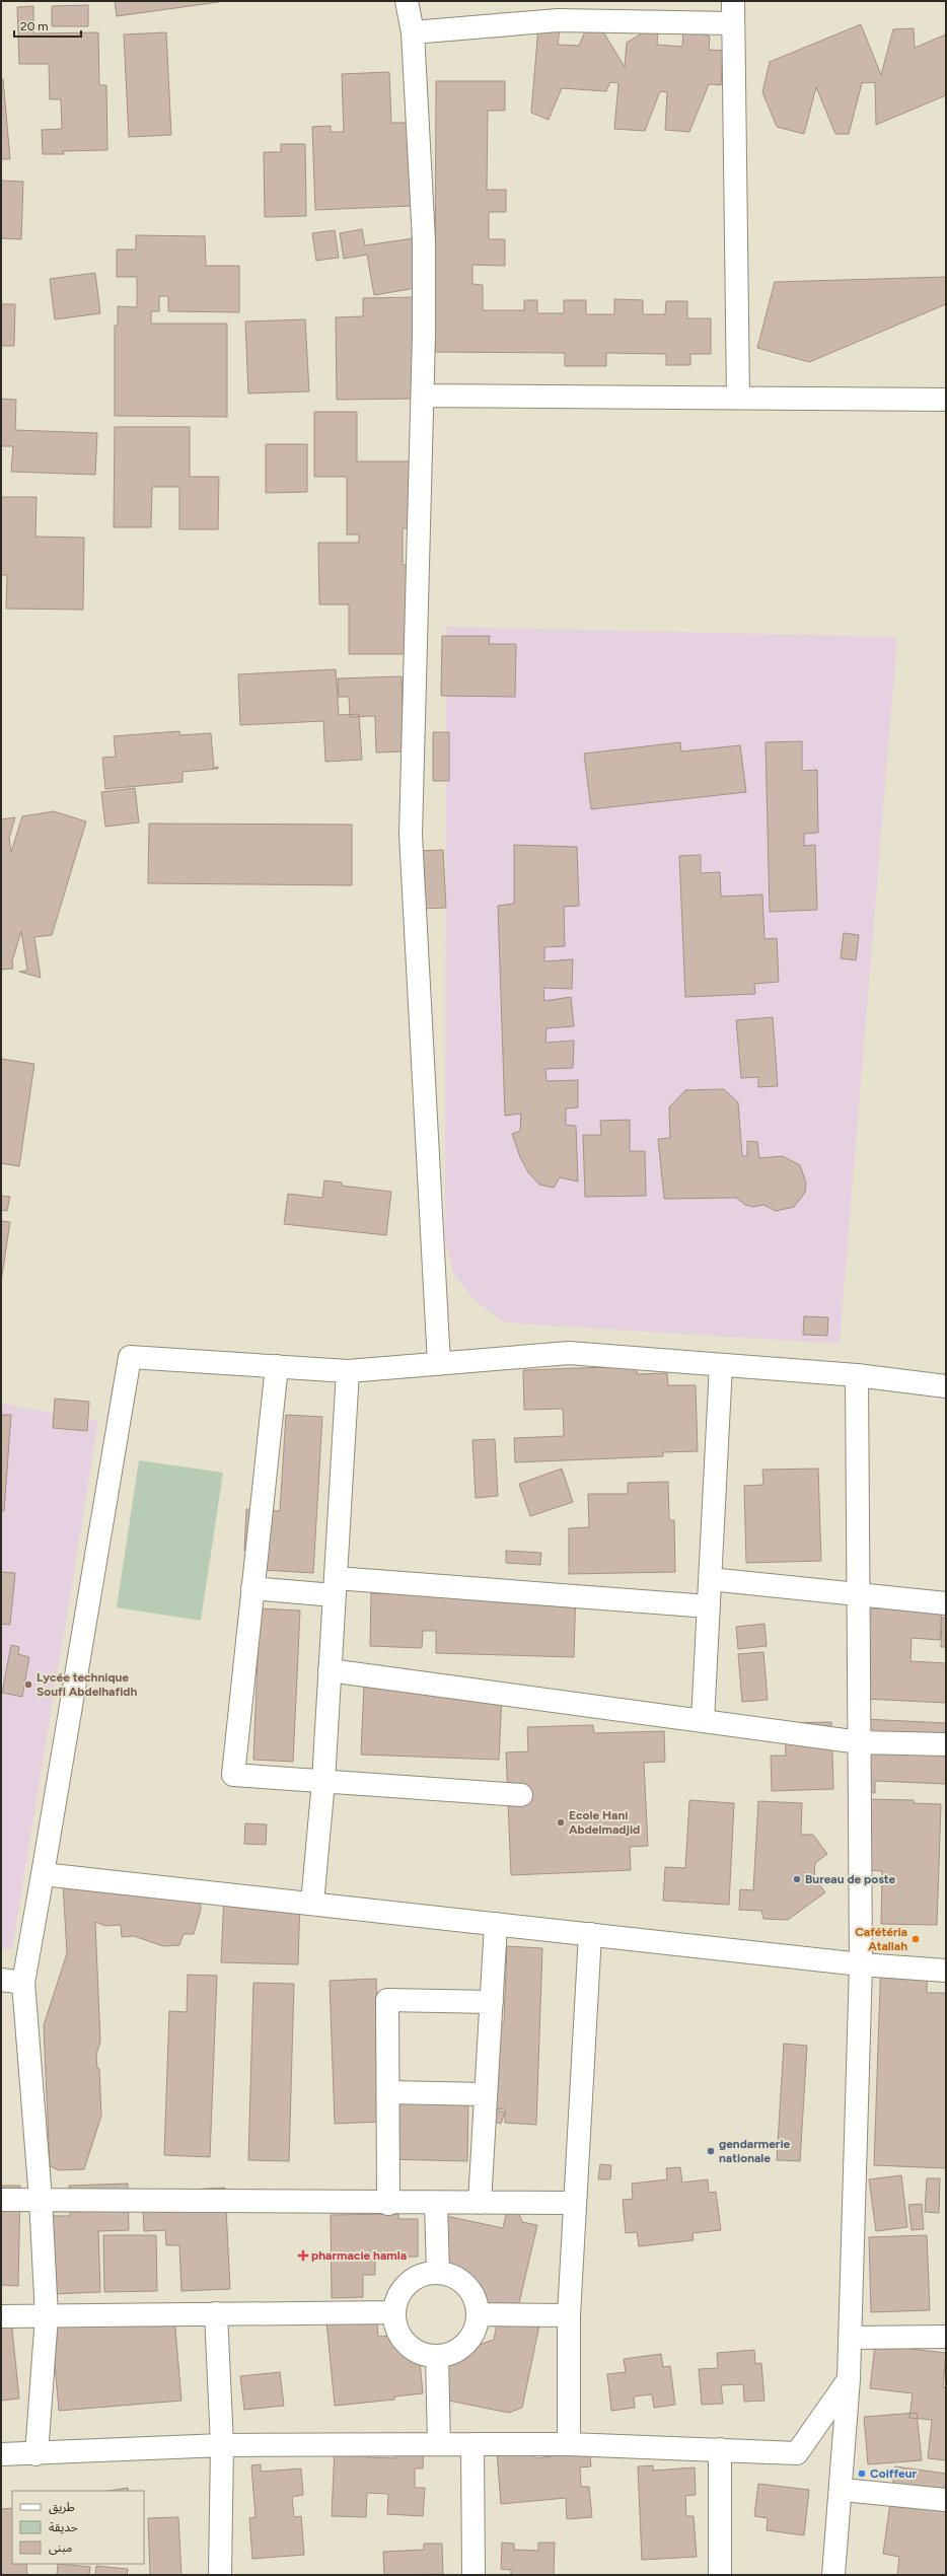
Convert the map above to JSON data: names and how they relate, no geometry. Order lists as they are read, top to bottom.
{
  "places": {
    "other": [
      "Lycée technique Soufi Abdelhafidh",
      "Ecole Hani Abdelmadjid",
      "Bureau de poste",
      "Cafétéria Atallah",
      "gendarmerie nationale",
      "Coiffeur"
    ],
    "health": ["pharmacie hamla"]
  },
  "legend": ["طريق", "حديقة", "مبنى"],
  "scale_bar": "20 m"
}
